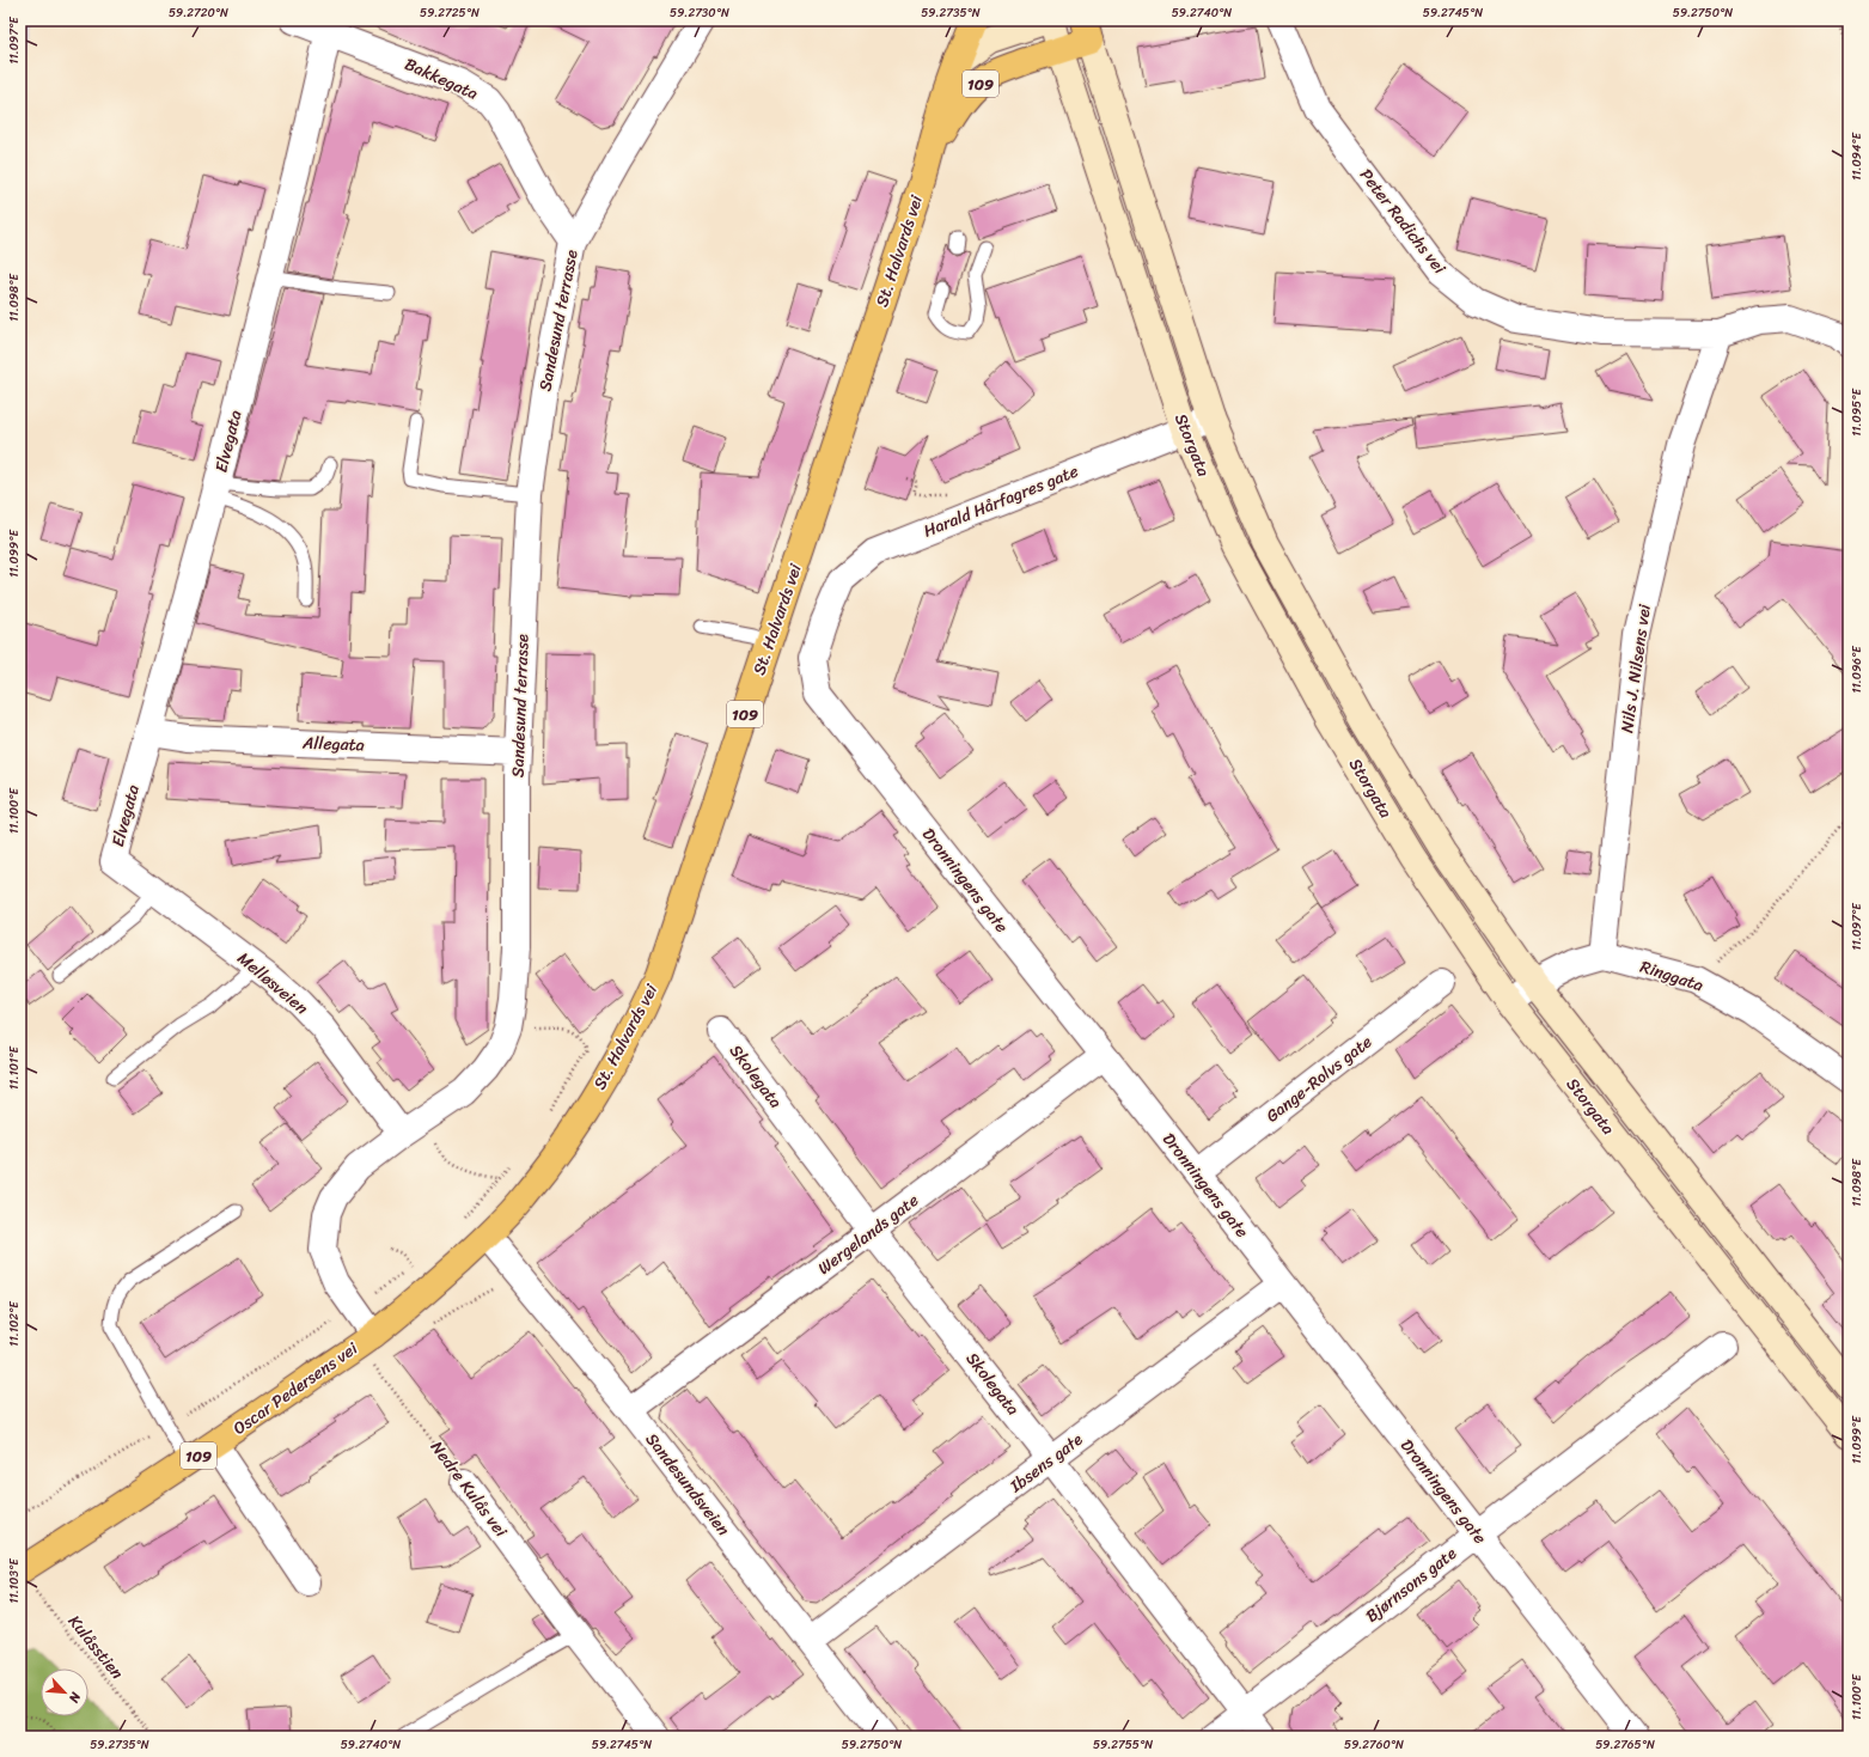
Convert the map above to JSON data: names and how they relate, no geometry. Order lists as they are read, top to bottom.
{
  "streets": {
    "main road": ["109", "St. Halvards vei", "Oscar Pedersens vei"],
    "street": [
      "Bakkegata",
      "Peter Radichs vei",
      "Sandesund terrasse",
      "Elvegata",
      "Storgata",
      "Harald Hårfagres gate",
      "Nils J. Nilsens vei",
      "Allegata",
      "Dronningens gate",
      "Ringgata",
      "Melløsveien",
      "Skolegata",
      "Gange-Rolvs gate",
      "Wergelands gate",
      "Ibsens gate",
      "Sandesundsveien",
      "Nedre Kulås vei",
      "Bjørnsons gate"
    ],
    "path": ["Kulåsstien"]
  },
  "crossings": [
    ["Bakkegata", "Sandesund terrasse"],
    ["Bakkegata", "Elvegata"],
    ["Peter Radichs vei", "Nils J. Nilsens vei"],
    ["St. Halvards vei", "Storgata"],
    ["St. Halvards vei", "Oscar Pedersens vei"],
    ["St. Halvards vei", "Sandesundsveien"],
    ["Sandesund terrasse", "Allegata"],
    ["Sandesund terrasse", "Melløsveien"],
    ["Sandesund terrasse", "Oscar Pedersens vei"],
    ["Sandesund terrasse", "Nedre Kulås vei"],
    ["Elvegata", "Allegata"],
    ["Elvegata", "Melløsveien"],
    ["Storgata", "Harald Hårfagres gate"],
    ["Harald Hårfagres gate", "Dronningens gate"],
    ["Nils J. Nilsens vei", "Ringgata"],
    ["Dronningens gate", "Gange-Rolvs gate"],
    ["Dronningens gate", "Wergelands gate"],
    ["Dronningens gate", "Ibsens gate"],
    ["Dronningens gate", "Bjørnsons gate"],
    ["Skolegata", "Wergelands gate"],
    ["Skolegata", "Ibsens gate"],
    ["Skolegata", "Bjørnsons gate"],
    ["Wergelands gate", "Sandesundsveien"],
    ["Oscar Pedersens vei", "Sandesundsveien"],
    ["Oscar Pedersens vei", "Nedre Kulås vei"],
    ["Oscar Pedersens vei", "Kulåsstien"],
    ["Ibsens gate", "Sandesundsveien"]
  ],
  "north": "bottom right",
  "coordinates": [
    "59.2720°N",
    "59.2725°N",
    "59.2730°N",
    "59.2735°N",
    "59.2740°N",
    "59.2745°N",
    "59.2750°N",
    "11.097°E",
    "11.094°E",
    "11.098°E",
    "11.095°E",
    "11.099°E",
    "11.096°E",
    "11.100°E",
    "11.101°E",
    "11.102°E",
    "11.103°E",
    "59.2755°N",
    "59.2760°N",
    "59.2765°N"
  ]
}
